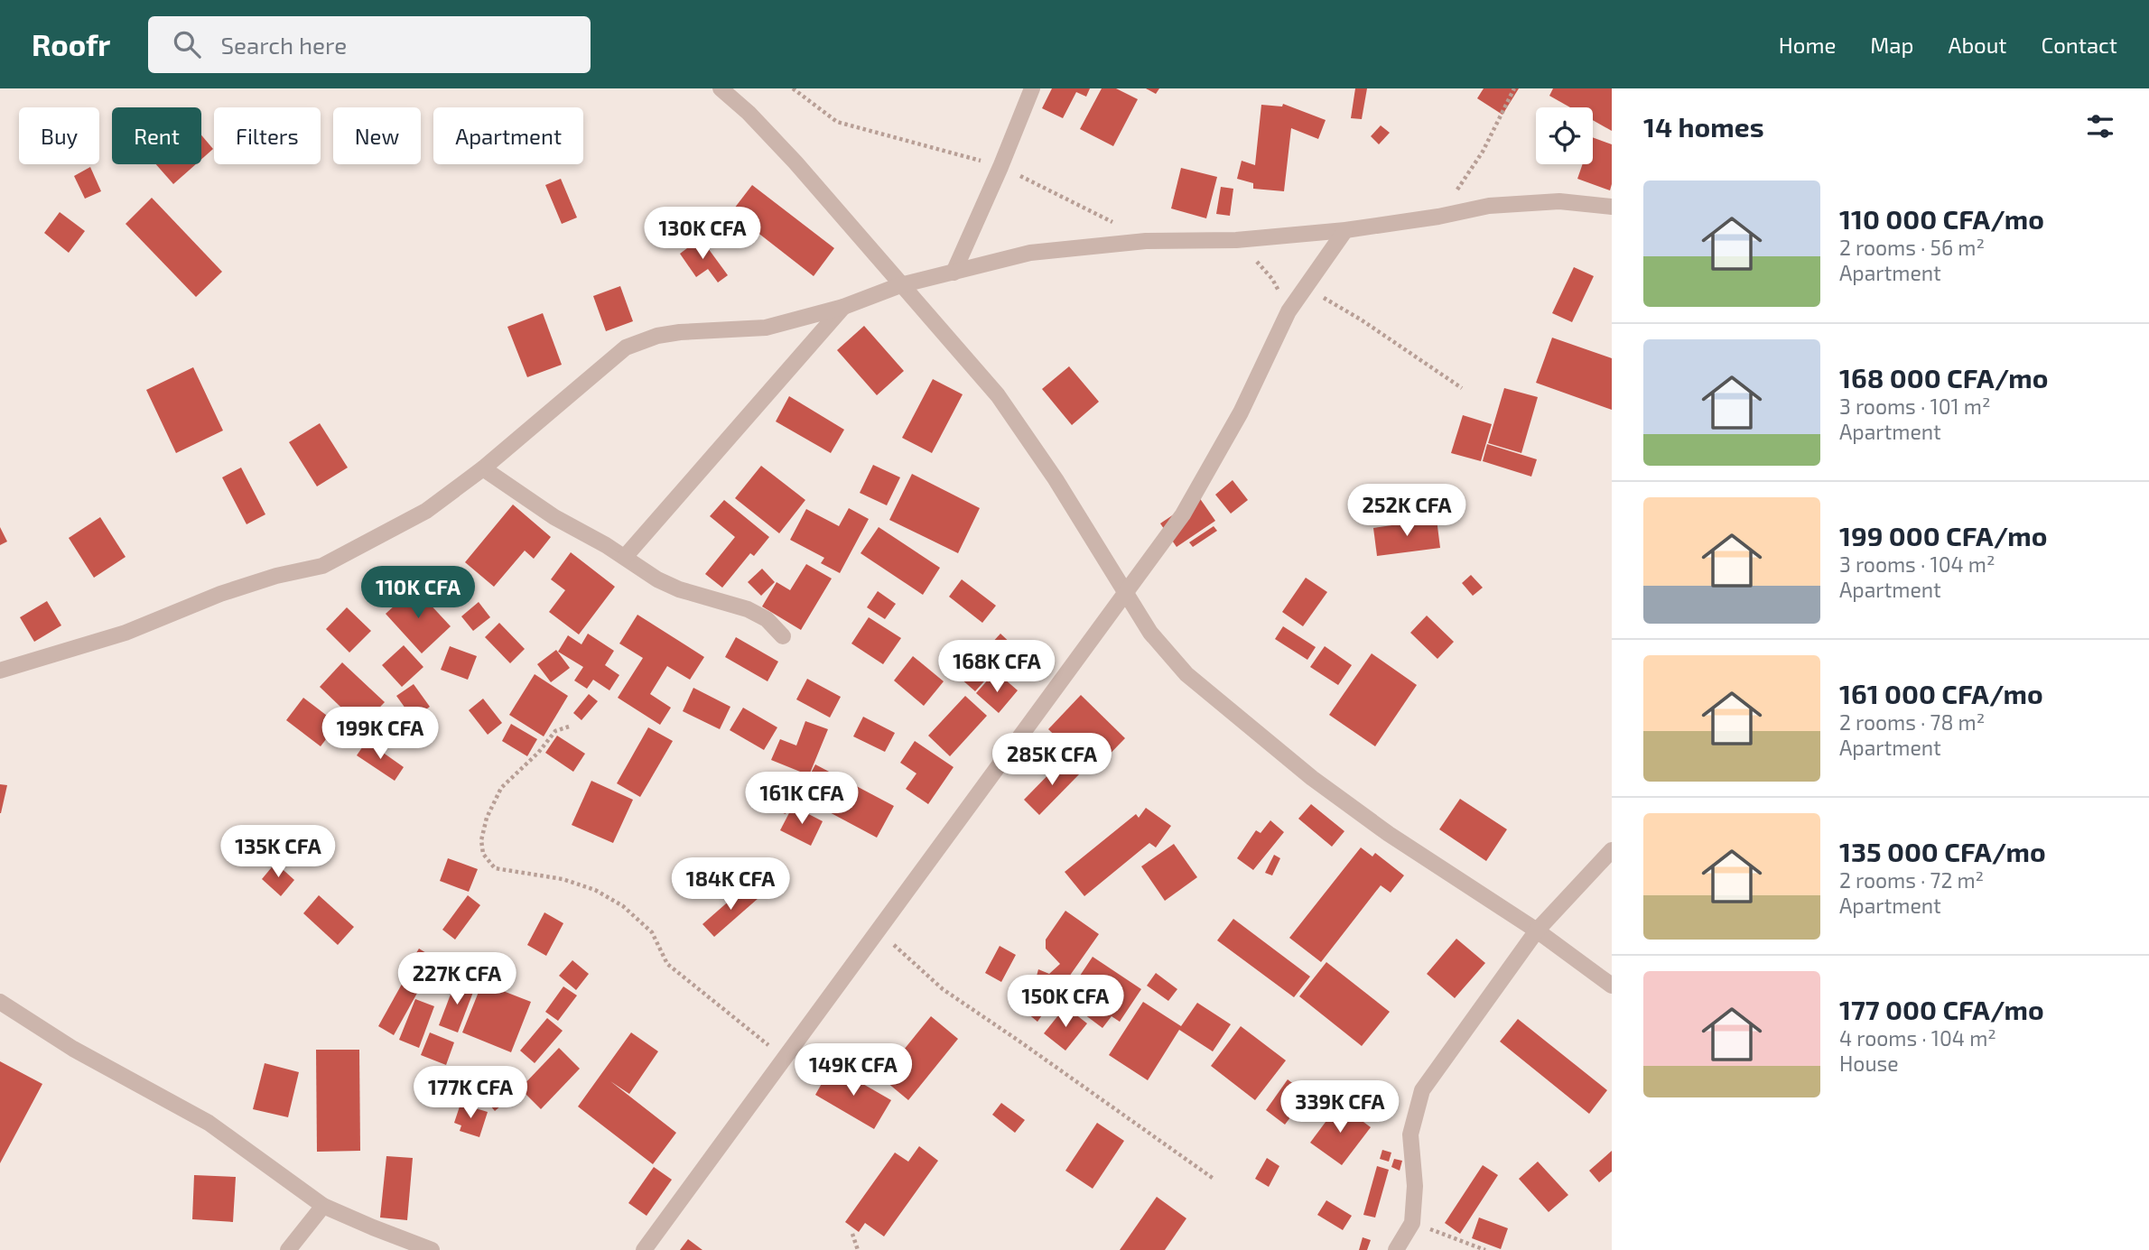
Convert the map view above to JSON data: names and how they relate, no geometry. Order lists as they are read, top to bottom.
{
  "page": {
    "header": "Roofr",
    "search": "Search here",
    "nav": [
      "Home",
      "Map",
      "About",
      "Contact"
    ],
    "heading": "14 homes",
    "chip": [
      "Buy",
      "Rent",
      "Filters",
      "New",
      "Apartment"
    ],
    "list": [
      {
        "name": "110 000 CFA/mo",
        "note": "2 rooms · 56 m² · Apartment"
      },
      {
        "name": "168 000 CFA/mo",
        "note": "3 rooms · 101 m² · Apartment"
      },
      {
        "name": "199 000 CFA/mo",
        "note": "3 rooms · 104 m² · Apartment"
      },
      {
        "name": "161 000 CFA/mo",
        "note": "2 rooms · 78 m² · Apartment"
      },
      {
        "name": "135 000 CFA/mo",
        "note": "2 rooms · 72 m² · Apartment"
      },
      {
        "name": "177 000 CFA/mo",
        "note": "4 rooms · 104 m² · House"
      }
    ],
    "price": [
      "130K CFA",
      "252K CFA",
      "110K CFA",
      "168K CFA",
      "199K CFA",
      "285K CFA",
      "161K CFA",
      "135K CFA",
      "184K CFA",
      "227K CFA",
      "150K CFA",
      "149K CFA",
      "177K CFA",
      "339K CFA"
    ]
  }
}
